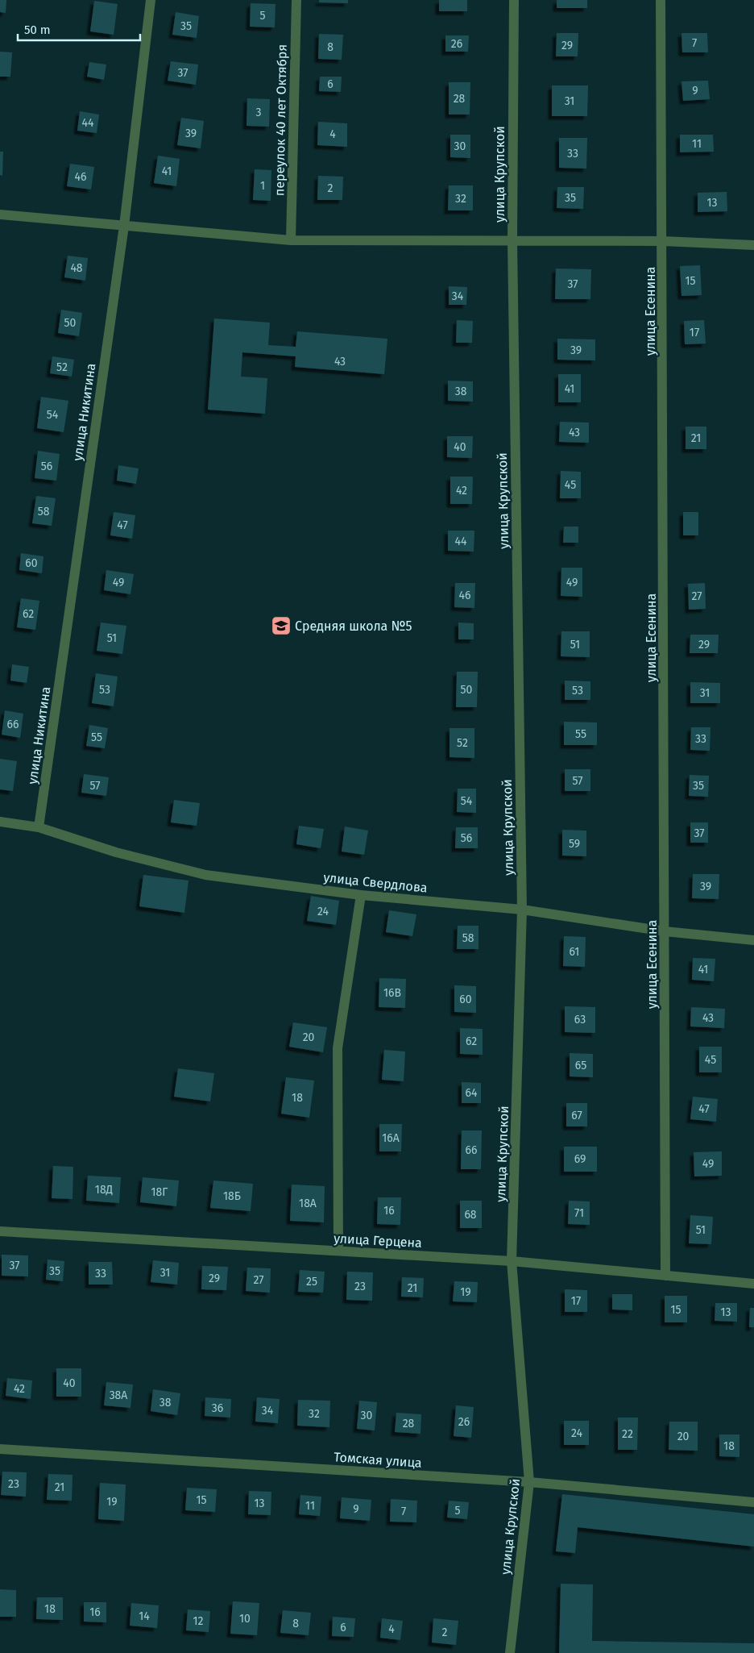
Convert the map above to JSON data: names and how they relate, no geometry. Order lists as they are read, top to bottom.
{
  "streets": {
    "street": [
      "переулок 40 лет Октября",
      "улица Крупской",
      "улица Есенина",
      "улица Никитина",
      "улица Свердлова",
      "улица Герцена",
      "Томская улица"
    ]
  },
  "crossings": [
    ["улица Крупской", "улица Свердлова"],
    ["улица Крупской", "улица Герцена"],
    ["улица Крупской", "Томская улица"],
    ["улица Есенина", "улица Свердлова"],
    ["улица Есенина", "улица Герцена"],
    ["улица Никитина", "улица Свердлова"]
  ],
  "places": {
    "school or university": ["Средняя школа №5"]
  },
  "house_numbers": [
    "5",
    "35",
    "7",
    "26",
    "29",
    "8",
    "37",
    "6",
    "9",
    "28",
    "31",
    "3",
    "44",
    "39",
    "4",
    "11",
    "30",
    "33",
    "41",
    "46",
    "1",
    "2",
    "35",
    "32",
    "13",
    "48",
    "15",
    "37",
    "34",
    "50",
    "17",
    "39",
    "43",
    "52",
    "41",
    "38",
    "54",
    "43",
    "21",
    "40",
    "56",
    "45",
    "42",
    "58",
    "47",
    "44",
    "60",
    "49",
    "49",
    "46",
    "27",
    "62",
    "51",
    "51",
    "29",
    "53",
    "50",
    "53",
    "31",
    "66",
    "55",
    "55",
    "33",
    "52",
    "57",
    "57",
    "35",
    "54",
    "37",
    "56",
    "59",
    "39",
    "24",
    "58",
    "61",
    "41",
    "16В",
    "60",
    "43",
    "63",
    "20",
    "62",
    "45",
    "65",
    "64",
    "18",
    "47",
    "67",
    "16А",
    "66",
    "69",
    "49",
    "18Д",
    "18Г",
    "18Б",
    "18А",
    "16",
    "71",
    "68",
    "51",
    "37",
    "35",
    "31",
    "33",
    "29",
    "27",
    "25",
    "23",
    "21",
    "19",
    "17",
    "15",
    "13",
    "40",
    "42",
    "38А",
    "38",
    "36",
    "34",
    "32",
    "30",
    "26",
    "28",
    "24",
    "22",
    "20",
    "18",
    "23",
    "21",
    "15",
    "19",
    "13",
    "11",
    "9",
    "5",
    "7",
    "18",
    "16",
    "14",
    "10",
    "12",
    "8",
    "6",
    "4",
    "2"
  ],
  "scale_bar": "50 m"
}
